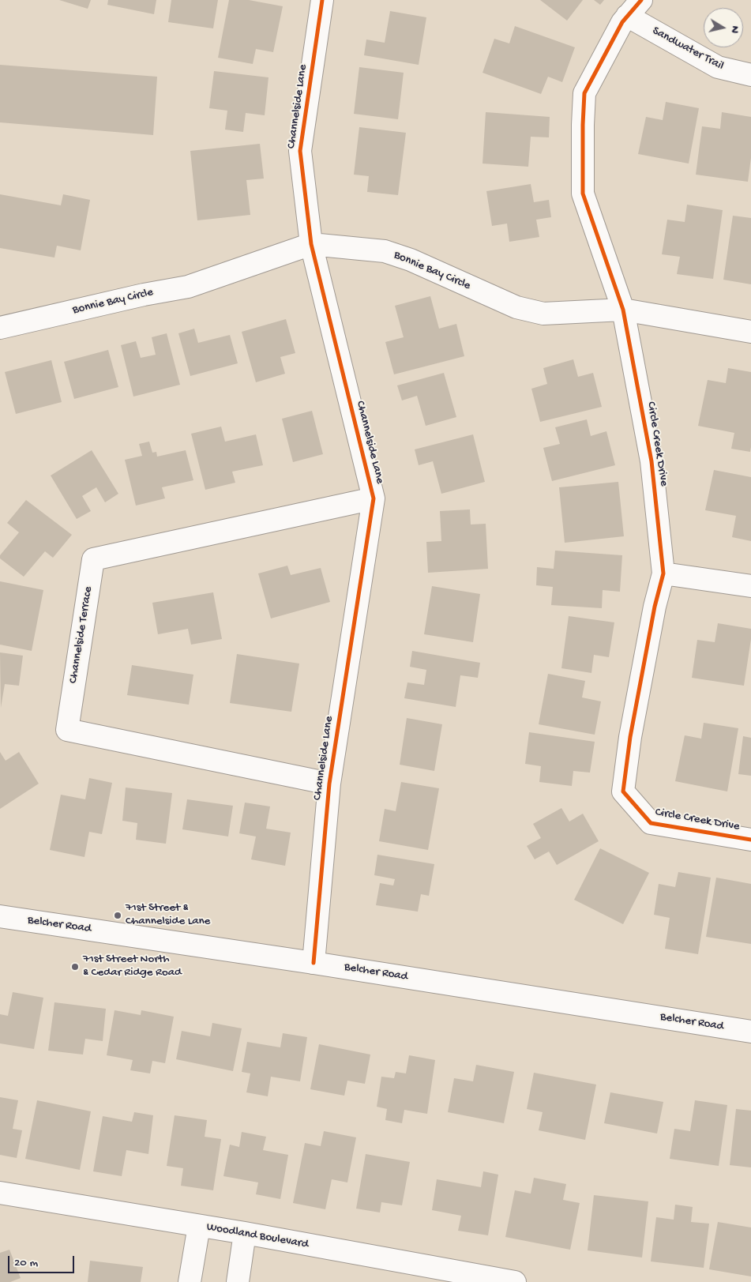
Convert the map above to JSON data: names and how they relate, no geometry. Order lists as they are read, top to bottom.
{
  "streets": {
    "street": [
      "Sandwater Trail",
      "Channelside Lane",
      "Bonnie Bay Circle",
      "Circle Creek Drive",
      "Channelside Terrace",
      "Belcher Road",
      "Woodland Boulevard"
    ]
  },
  "crossings": [
    ["Sandwater Trail", "Circle Creek Drive"],
    ["Channelside Lane", "Bonnie Bay Circle"],
    ["Channelside Lane", "Channelside Terrace"],
    ["Channelside Lane", "Belcher Road"],
    ["Bonnie Bay Circle", "Circle Creek Drive"]
  ],
  "places": ["71st Street & Channelside Lane", "71st Street North & Cedar Ridge Road"],
  "scale_bar": "20 m",
  "north": "right"
}
